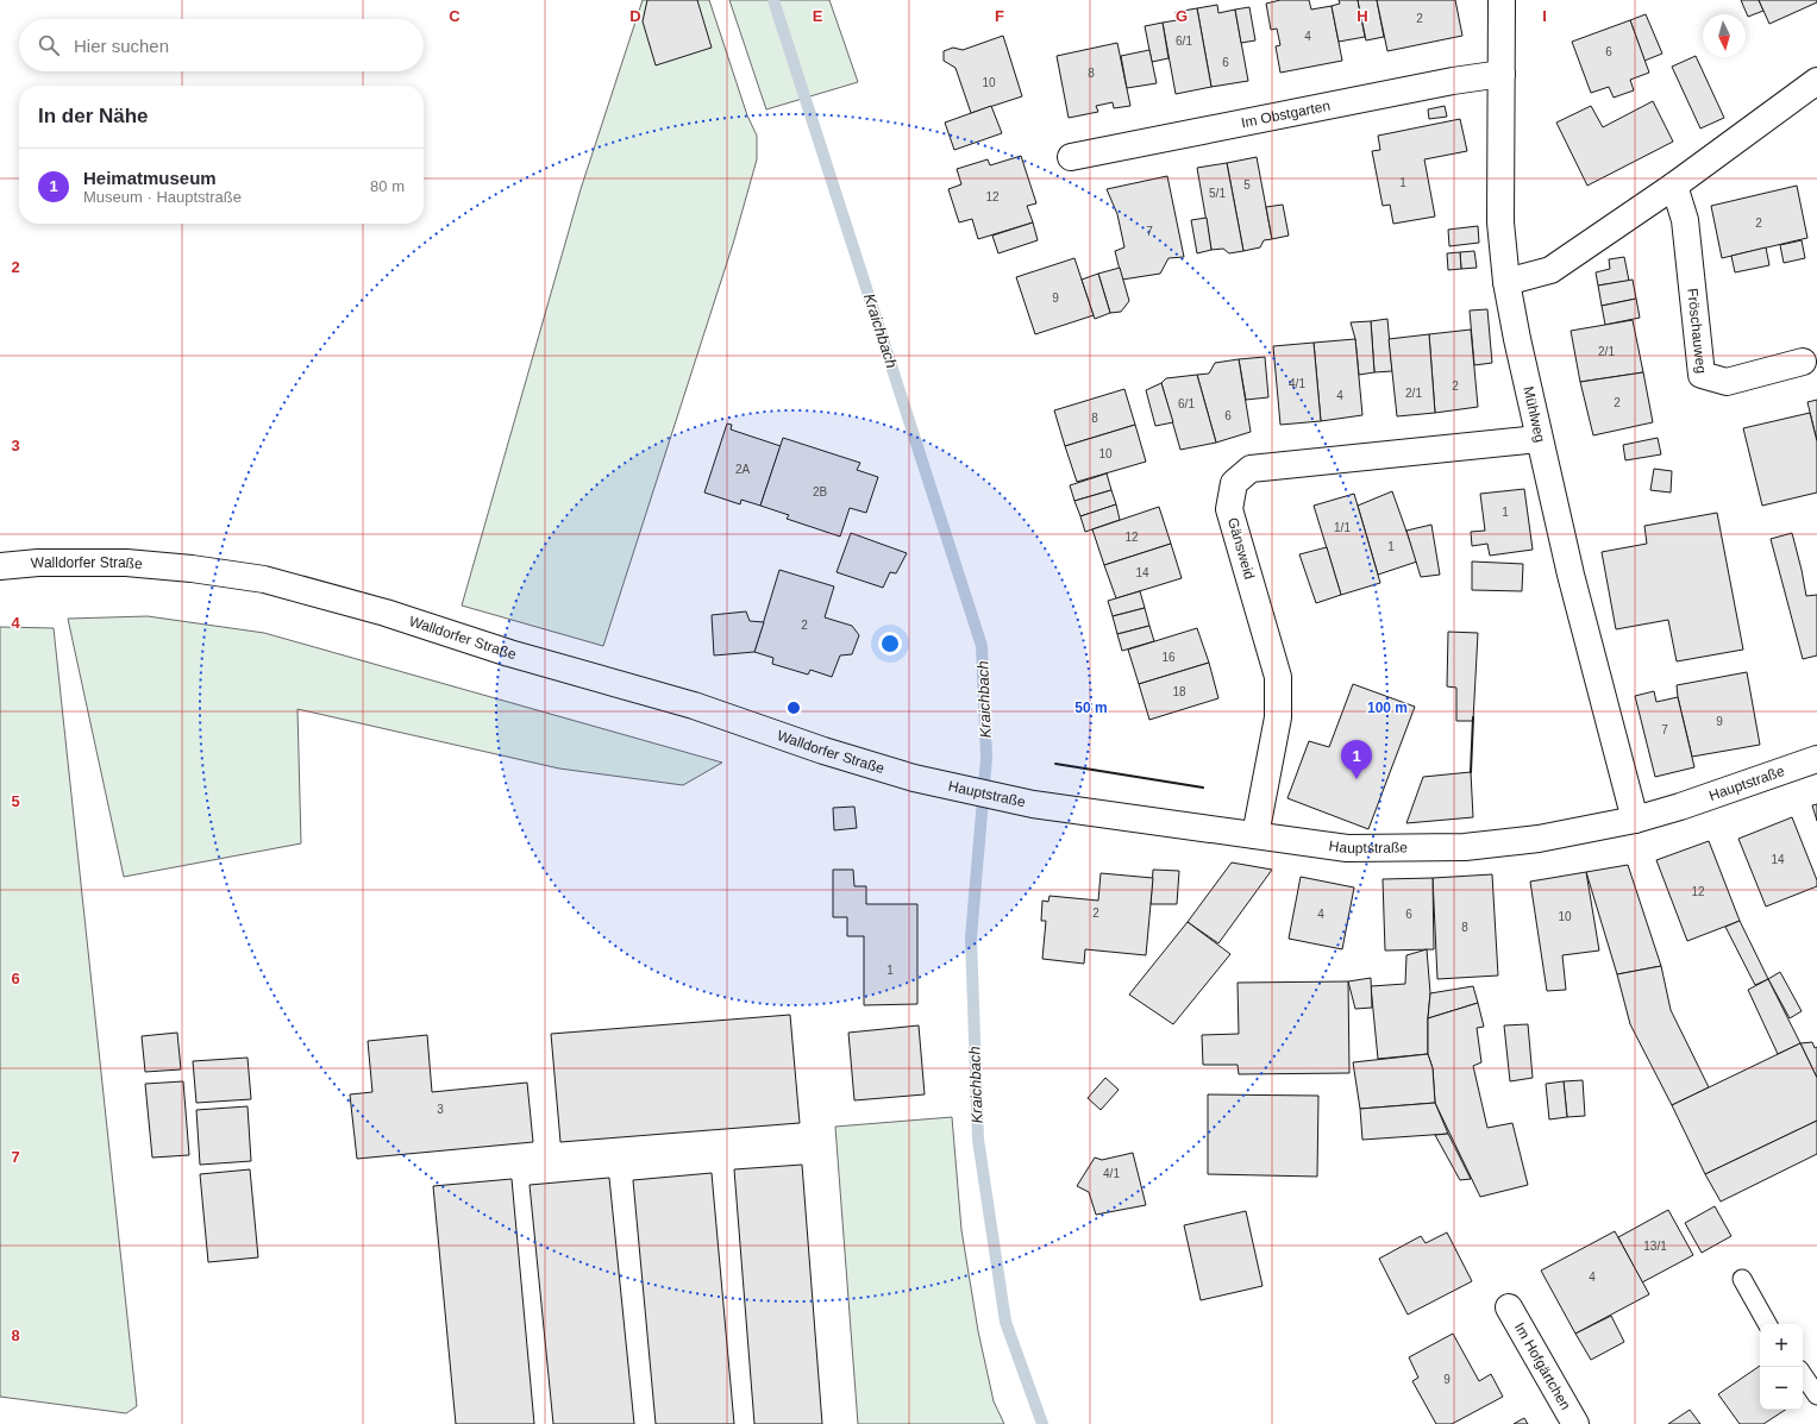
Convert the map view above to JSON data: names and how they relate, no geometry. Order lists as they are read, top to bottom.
{
  "streets": {
    "street": [
      "Im Obstgarten",
      "Fröschauweg",
      "Mühlweg",
      "Gänsweid",
      "Walldorfer Straße",
      "Hauptstraße",
      "Im Hofgärtchen"
    ]
  },
  "crossings": [
    ["Im Obstgarten", "Mühlweg"],
    ["Mühlweg", "Gänsweid"],
    ["Mühlweg", "Hauptstraße"],
    ["Gänsweid", "Hauptstraße"],
    ["Walldorfer Straße", "Hauptstraße"]
  ],
  "water": ["Kraichbach"],
  "house_numbers": [
    "2",
    "4",
    "6/1",
    "6",
    "6",
    "8",
    "10",
    "1",
    "5",
    "5/1",
    "12",
    "2",
    "7",
    "9",
    "2/1",
    "4/1",
    "2",
    "2/1",
    "4",
    "2",
    "6/1",
    "6",
    "8",
    "10",
    "2A",
    "2B",
    "1",
    "1/1",
    "12",
    "1",
    "14",
    "2",
    "16",
    "18",
    "9",
    "7",
    "14",
    "12",
    "2",
    "4",
    "6",
    "10",
    "8",
    "1",
    "3",
    "4/1",
    "13/1",
    "4",
    "9"
  ],
  "north": "bottom",
  "page": {
    "search": "Hier suchen",
    "heading": "In der Nähe",
    "list": [
      {
        "mark": "1",
        "name": "Heimatmuseum",
        "note": "Museum · Hauptstraße",
        "value": "80 m"
      }
    ],
    "pins": "1",
    "map_buttons": ["+", "−"]
  },
  "grid": {
    "columns": [
      "C",
      "D",
      "E",
      "F",
      "G",
      "H",
      "I"
    ],
    "rows": [
      "2",
      "3",
      "4",
      "5",
      "6",
      "7",
      "8"
    ]
  },
  "rings": ["50 m", "100 m"]
}
